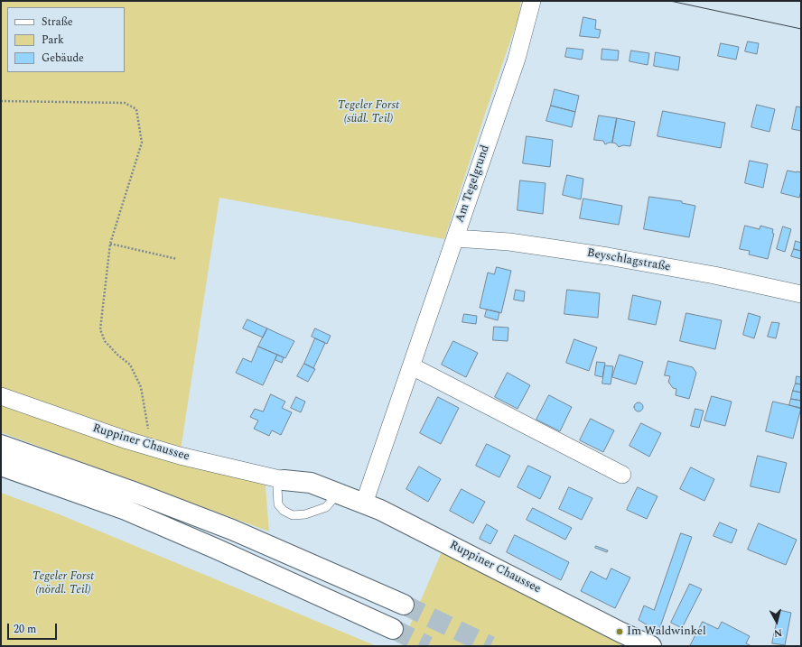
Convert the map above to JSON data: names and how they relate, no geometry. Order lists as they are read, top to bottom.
{
  "streets": {
    "main road": ["Ruppiner Chaussee"],
    "street": ["Am Tegelgrund", "Beyschlagstraße"]
  },
  "crossings": [
    ["Am Tegelgrund", "Beyschlagstraße"],
    ["Am Tegelgrund", "Ruppiner Chaussee"]
  ],
  "parks": ["Tegeler Forst (südl. Teil)", "Tegeler Forst (nördl. Teil)"],
  "places": ["Im Waldwinkel"],
  "legend": ["Straße", "Park", "Gebäude"],
  "scale_bar": "20 m",
  "north": "bottom"
}
